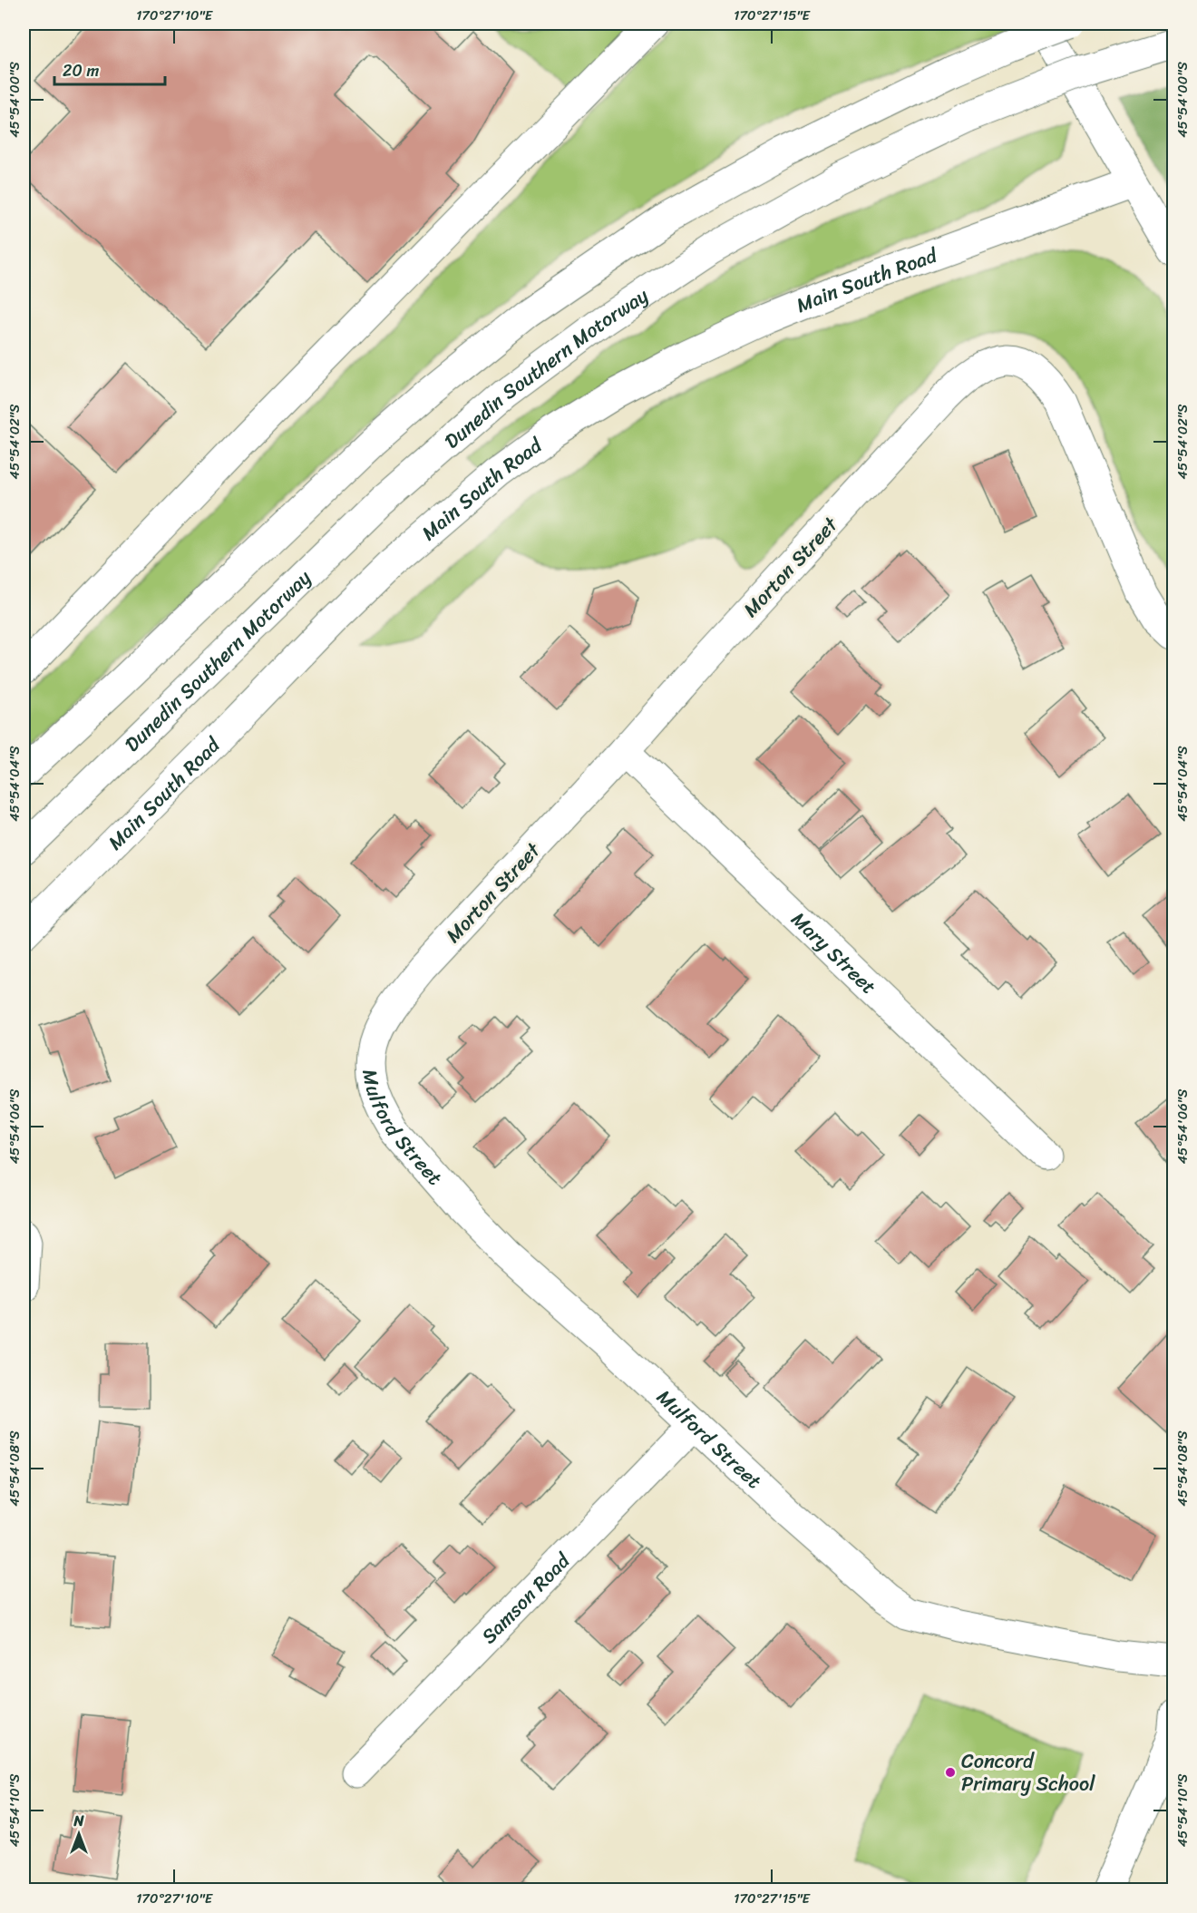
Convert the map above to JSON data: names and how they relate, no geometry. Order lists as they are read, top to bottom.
{
  "streets": {
    "main road": [
      "Main South Road",
      "Dunedin Southern Motorway",
      "Morton Street",
      "Mary Street",
      "Mulford Street",
      "Samson Road"
    ]
  },
  "crossings": [
    ["Morton Street", "Mary Street"],
    ["Morton Street", "Mulford Street"],
    ["Mulford Street", "Samson Road"]
  ],
  "places": ["Concord Primary School"],
  "scale_bar": "20 m",
  "north": "top",
  "coordinates": [
    "170°27'10\"E",
    "170°27'15\"E",
    "45°54'00\"S",
    "45°54'02\"S",
    "45°54'04\"S",
    "45°54'06\"S",
    "45°54'08\"S",
    "45°54'10\"S"
  ]
}
